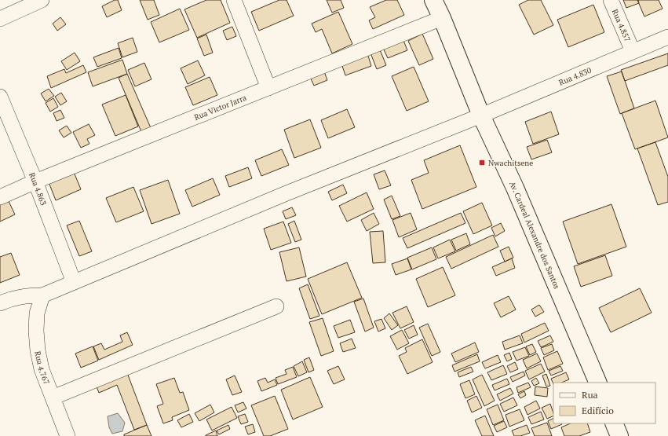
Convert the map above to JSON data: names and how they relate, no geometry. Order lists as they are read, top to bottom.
{
  "streets": {
    "street": [
      "Rua 4.857",
      "Rua 4.830",
      "Rua Victor Jarra",
      "Rua 4.863",
      "Av. Cardeal Alexandre dos Santos",
      "Rua 4.767"
    ]
  },
  "crossings": [
    ["Rua 4.857", "Rua 4.830"],
    ["Rua 4.830", "Rua 4.863"],
    ["Rua 4.830", "Av. Cardeal Alexandre dos Santos"],
    ["Rua 4.830", "Rua 4.767"],
    ["Rua Victor Jarra", "Rua 4.863"],
    ["Rua Victor Jarra", "Av. Cardeal Alexandre dos Santos"]
  ],
  "places": {
    "transit": ["Nwachitsene"]
  },
  "legend": ["Rua", "Edifício"]
}
